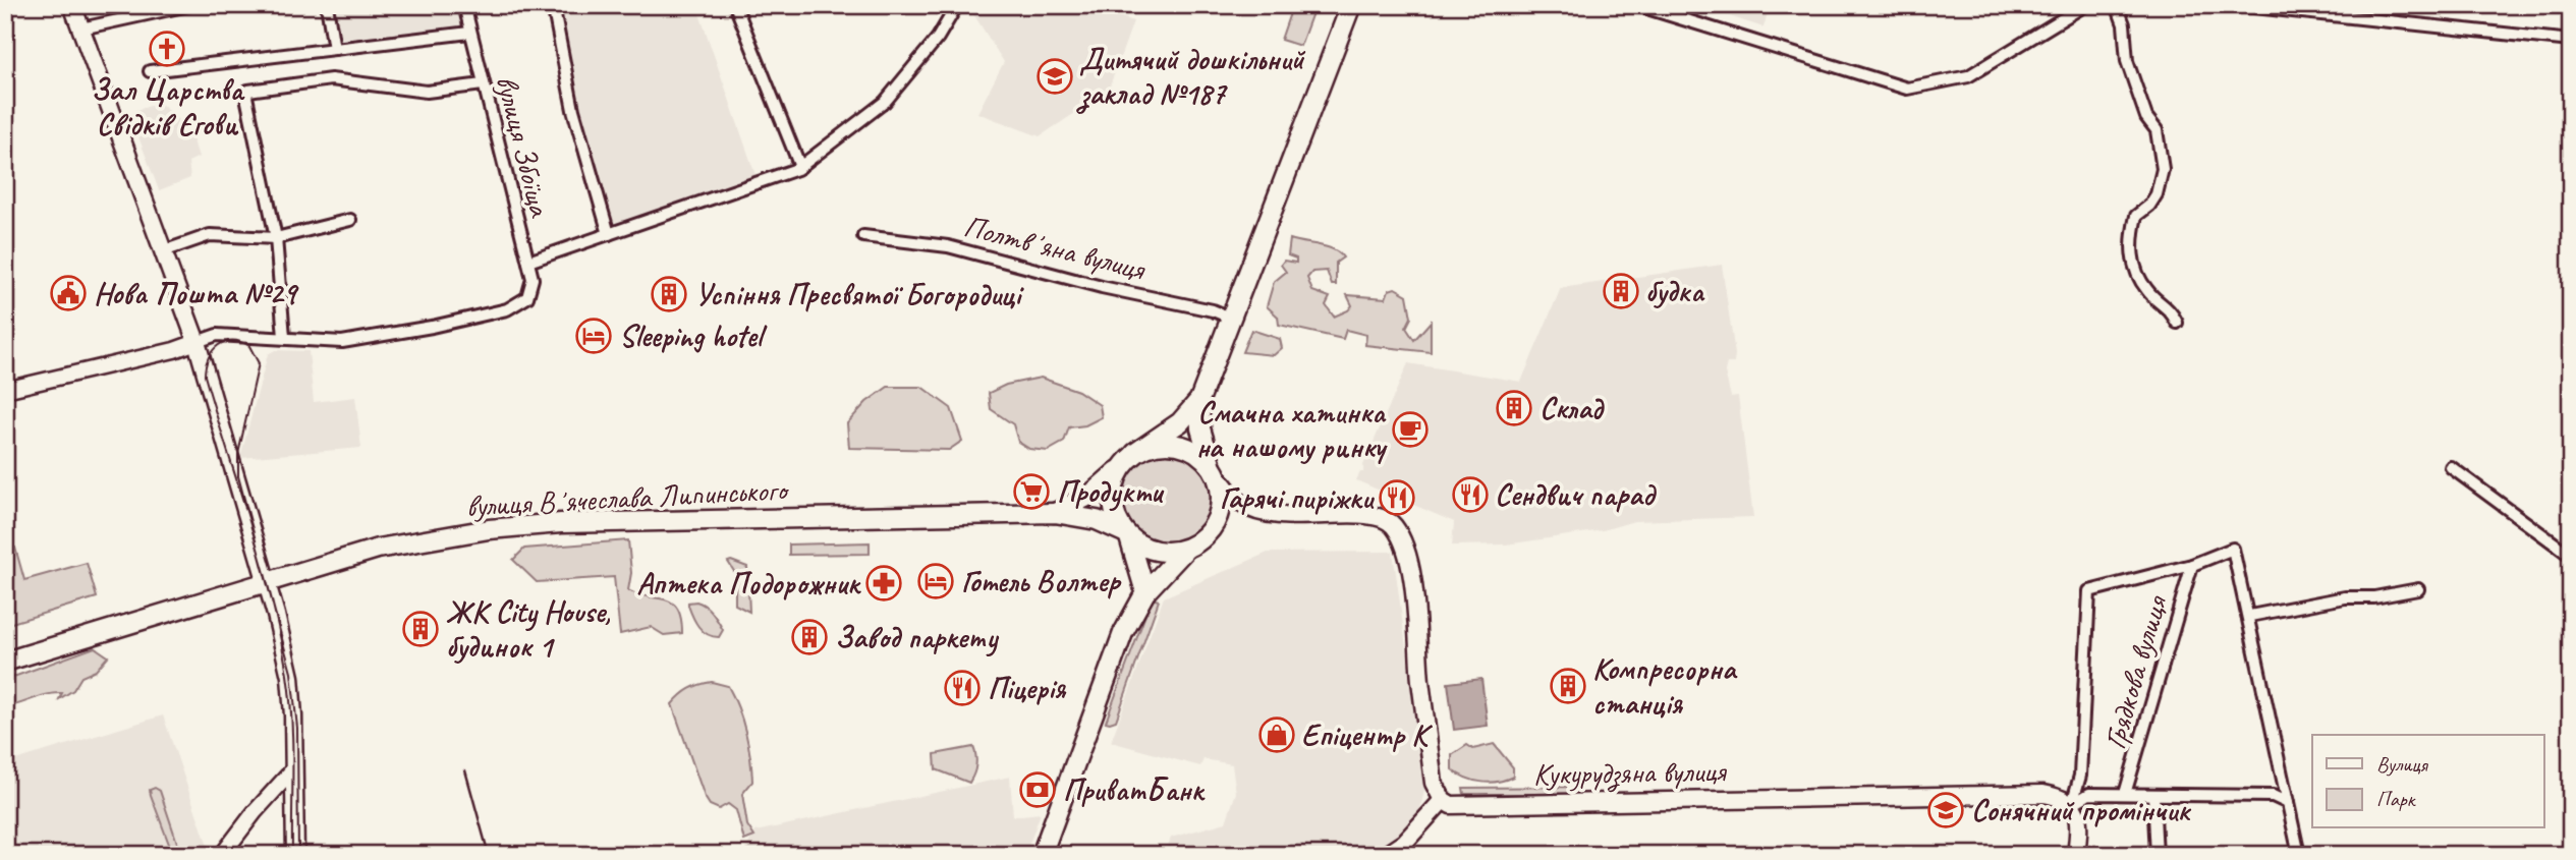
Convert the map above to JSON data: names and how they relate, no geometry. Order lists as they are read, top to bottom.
{
  "streets": {
    "main road": ["вулиця Вʼячеслава Липинського", "Кукурудзяна вулиця"],
    "street": ["вулиця Збоїща", "Полтвʼяна вулиця", "Грядкова вулиця"]
  },
  "places": {
    "church": ["Зал Царства Свідків Єгови"],
    "school or university": ["Дитячий дошкільний заклад №187", "Сонячний промінчик"],
    "building": [
      "будка",
      "Успіння Пресвятої Богородиці",
      "Склад",
      "ЖК City House, будинок 1",
      "Завод паркету",
      "Компресорна станція"
    ],
    "public building": ["Нова Пошта №29"],
    "hotel": ["Sleeping hotel", "Готель Волтер"],
    "cafe": ["Смачна хатинка на нашому ринку"],
    "supermarket": ["Продукти"],
    "restaurant": ["Сендвич парад", "Гарячі пиріжки", "Піцерія"],
    "pharmacy": ["Аптека Подорожник"],
    "shop": ["Епіцентр К"],
    "bank": ["ПриватБанк"]
  },
  "legend": ["Вулиця", "Парк"]
}
